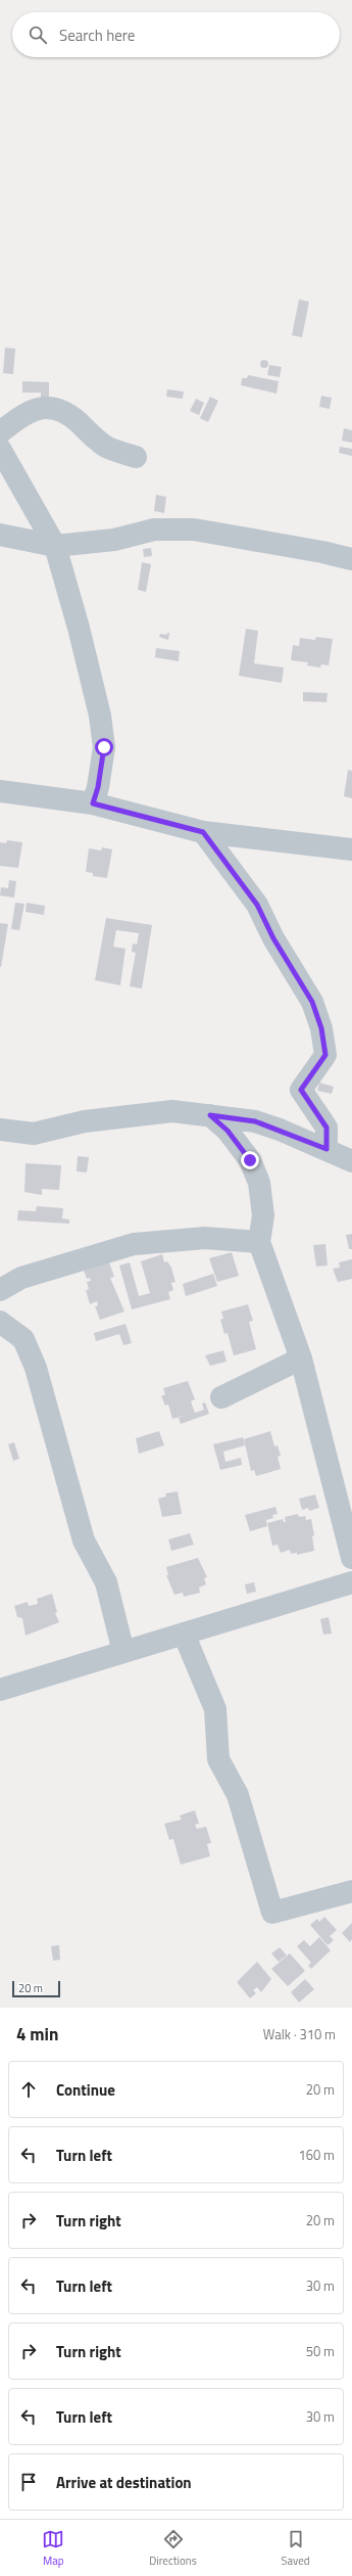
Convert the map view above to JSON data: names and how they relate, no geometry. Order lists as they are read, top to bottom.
{
  "scale_bar": "20 m",
  "page": {
    "search": "Search here",
    "scale": "20 m",
    "heading": ["4 min", "Walk · 310 m"],
    "list": [
      ["Continue", "20 m"],
      ["Turn left", "160 m"],
      ["Turn right", "20 m"],
      ["Turn left", "30 m"],
      ["Turn right", "50 m"],
      ["Turn left", "30 m"],
      "Arrive at destination"
    ],
    "nav": ["Map", "Directions", "Saved"]
  }
}
